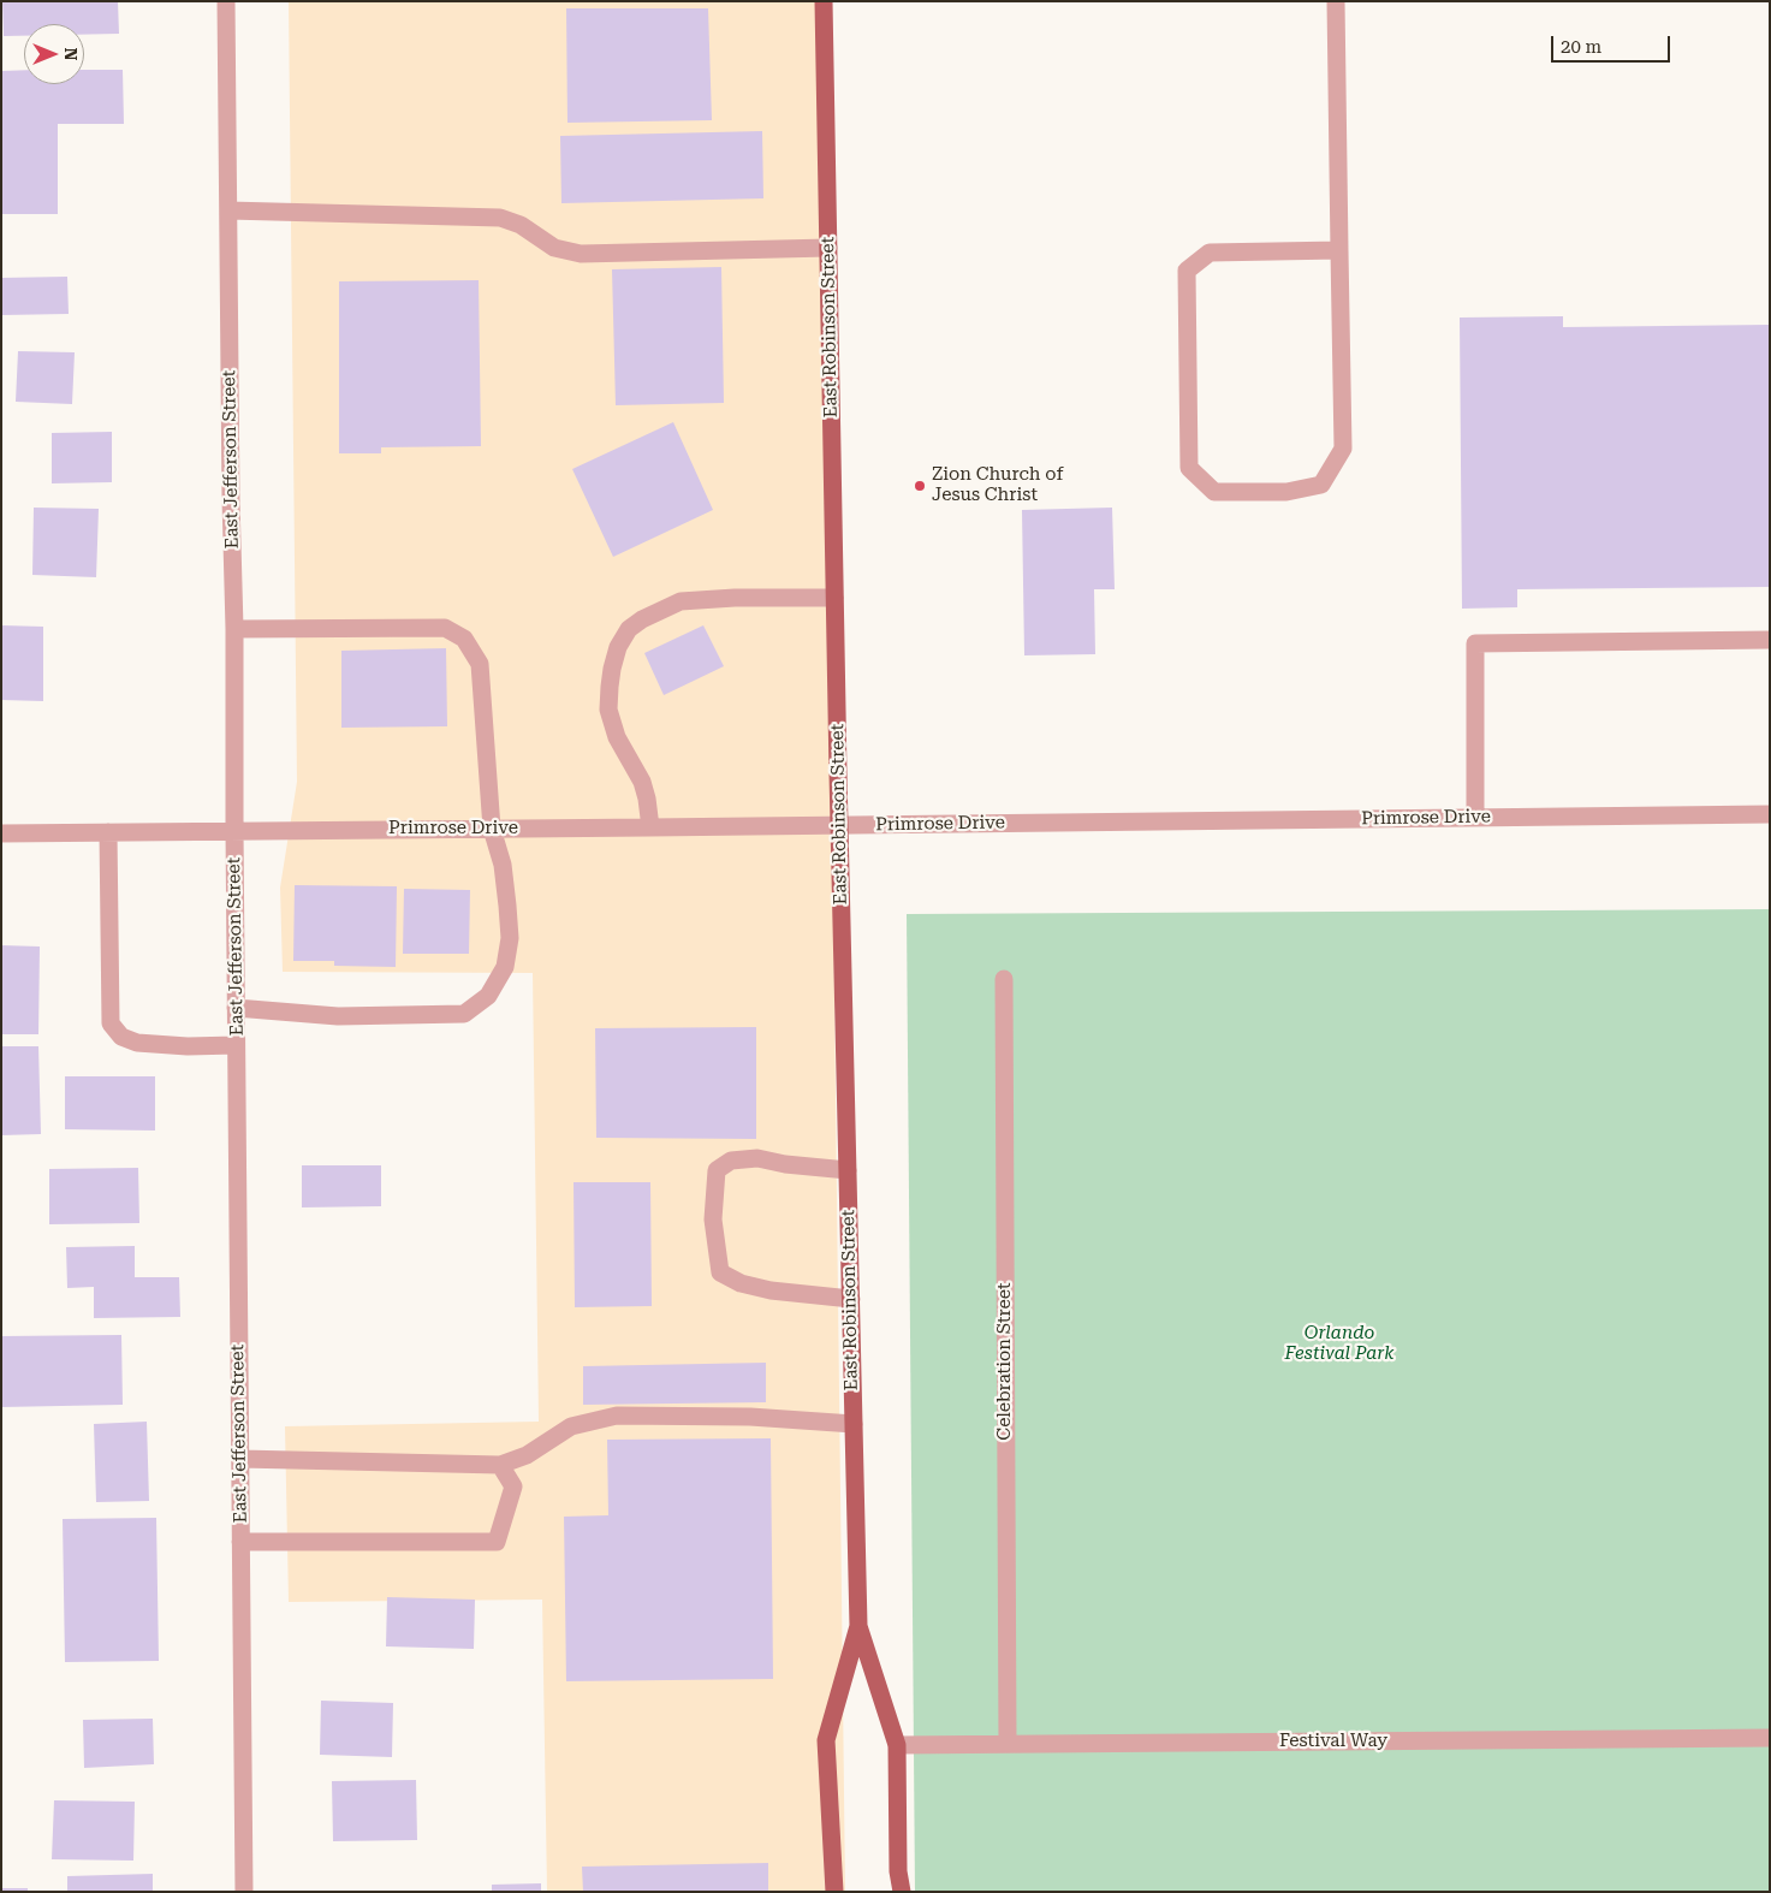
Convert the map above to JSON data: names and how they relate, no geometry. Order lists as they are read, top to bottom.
{
  "streets": {
    "main road": ["East Robinson Street"],
    "street": [
      "East Jefferson Street",
      "Primrose Drive",
      "Celebration Street",
      "Festival Way"
    ]
  },
  "crossings": [
    ["East Robinson Street", "Primrose Drive"],
    ["East Robinson Street", "Festival Way"],
    ["East Jefferson Street", "Primrose Drive"],
    ["Celebration Street", "Festival Way"]
  ],
  "parks": ["Orlando Festival Park"],
  "places": ["Zion Church of Jesus Christ"],
  "scale_bar": "20 m",
  "north": "right"
}
